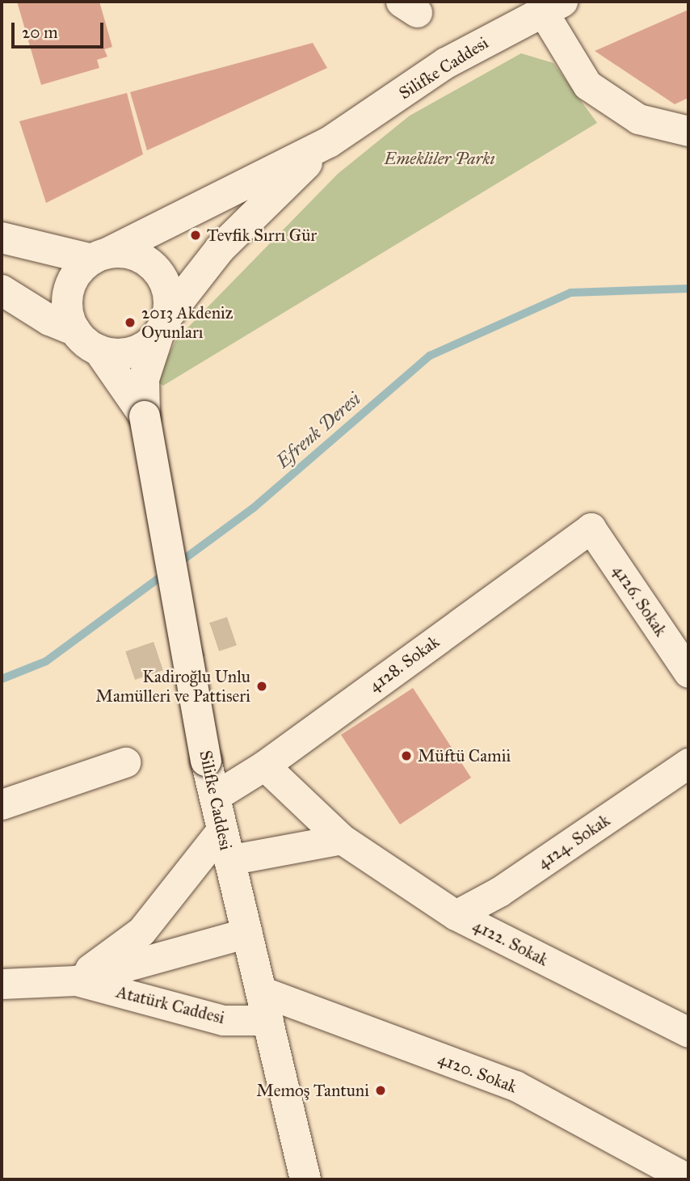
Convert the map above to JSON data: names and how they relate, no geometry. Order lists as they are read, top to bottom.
{
  "streets": {
    "street": [
      "Silifke Caddesi",
      "4126. Sokak",
      "4128. Sokak",
      "4124. Sokak",
      "4122. Sokak",
      "Atatürk Caddesi",
      "4120. Sokak"
    ]
  },
  "crossings": [
    ["Silifke Caddesi", "4128. Sokak"],
    ["Silifke Caddesi", "Atatürk Caddesi"],
    ["Silifke Caddesi", "4120. Sokak"],
    ["4126. Sokak", "4128. Sokak"],
    ["4128. Sokak", "4122. Sokak"],
    ["4124. Sokak", "4122. Sokak"]
  ],
  "water": ["Efrenk Deresi"],
  "parks": ["Emekliler Parkı"],
  "places": [
    "Tevfik Sırrı Gür",
    "2013 Akdeniz Oyunları",
    "Kadiroğlu Unlu Mamülleri ve Pattiseri",
    "Müftü Camii",
    "Memoş Tantuni"
  ],
  "scale_bar": "20 m"
}
